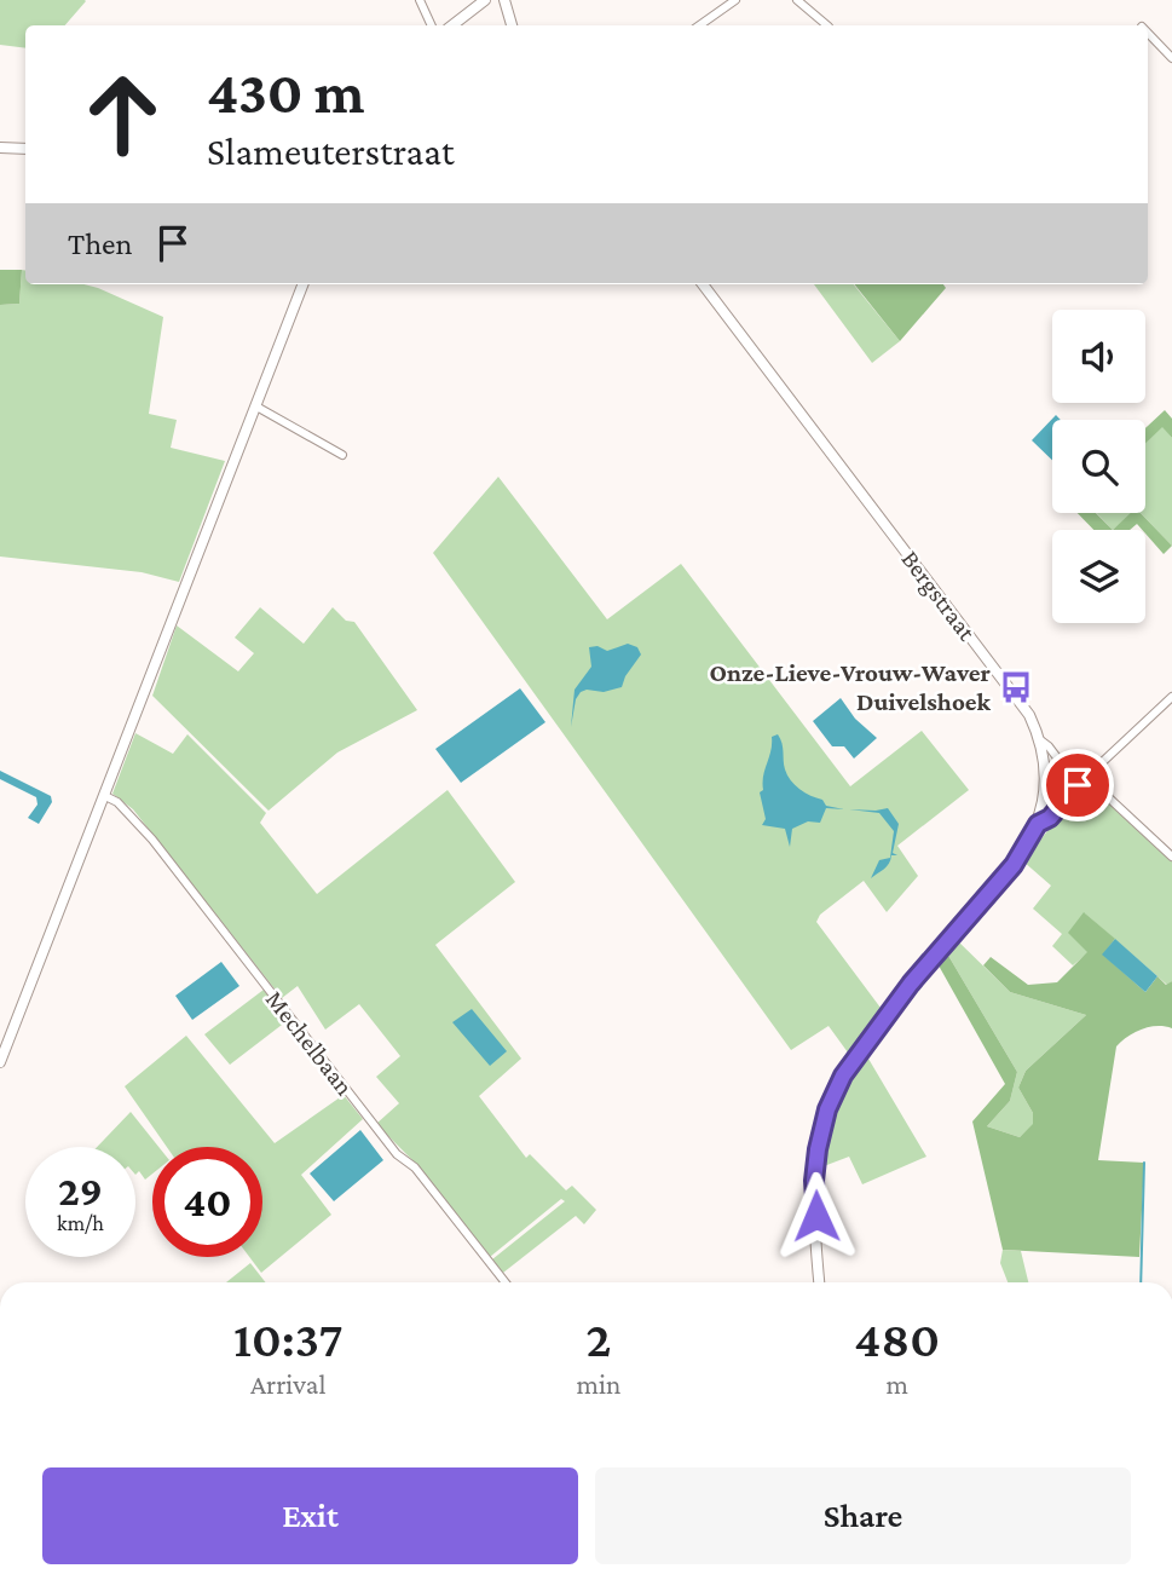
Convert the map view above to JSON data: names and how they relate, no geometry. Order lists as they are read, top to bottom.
{
  "streets": {
    "street": ["Bergstraat", "Mechelbaan"]
  },
  "places": {
    "bus stop": ["Onze-Lieve-Vrouw-Waver Duivelshoek"]
  },
  "page": {
    "turn": ["430 m", "Slameuterstraat"],
    "then": "Then",
    "speed": "29 km/h",
    "limit": "40",
    "eta": [
      "10:37",
      "Arrival",
      "2",
      "min",
      "480",
      "m"
    ],
    "buttons": ["Exit", "Share"]
  }
}
